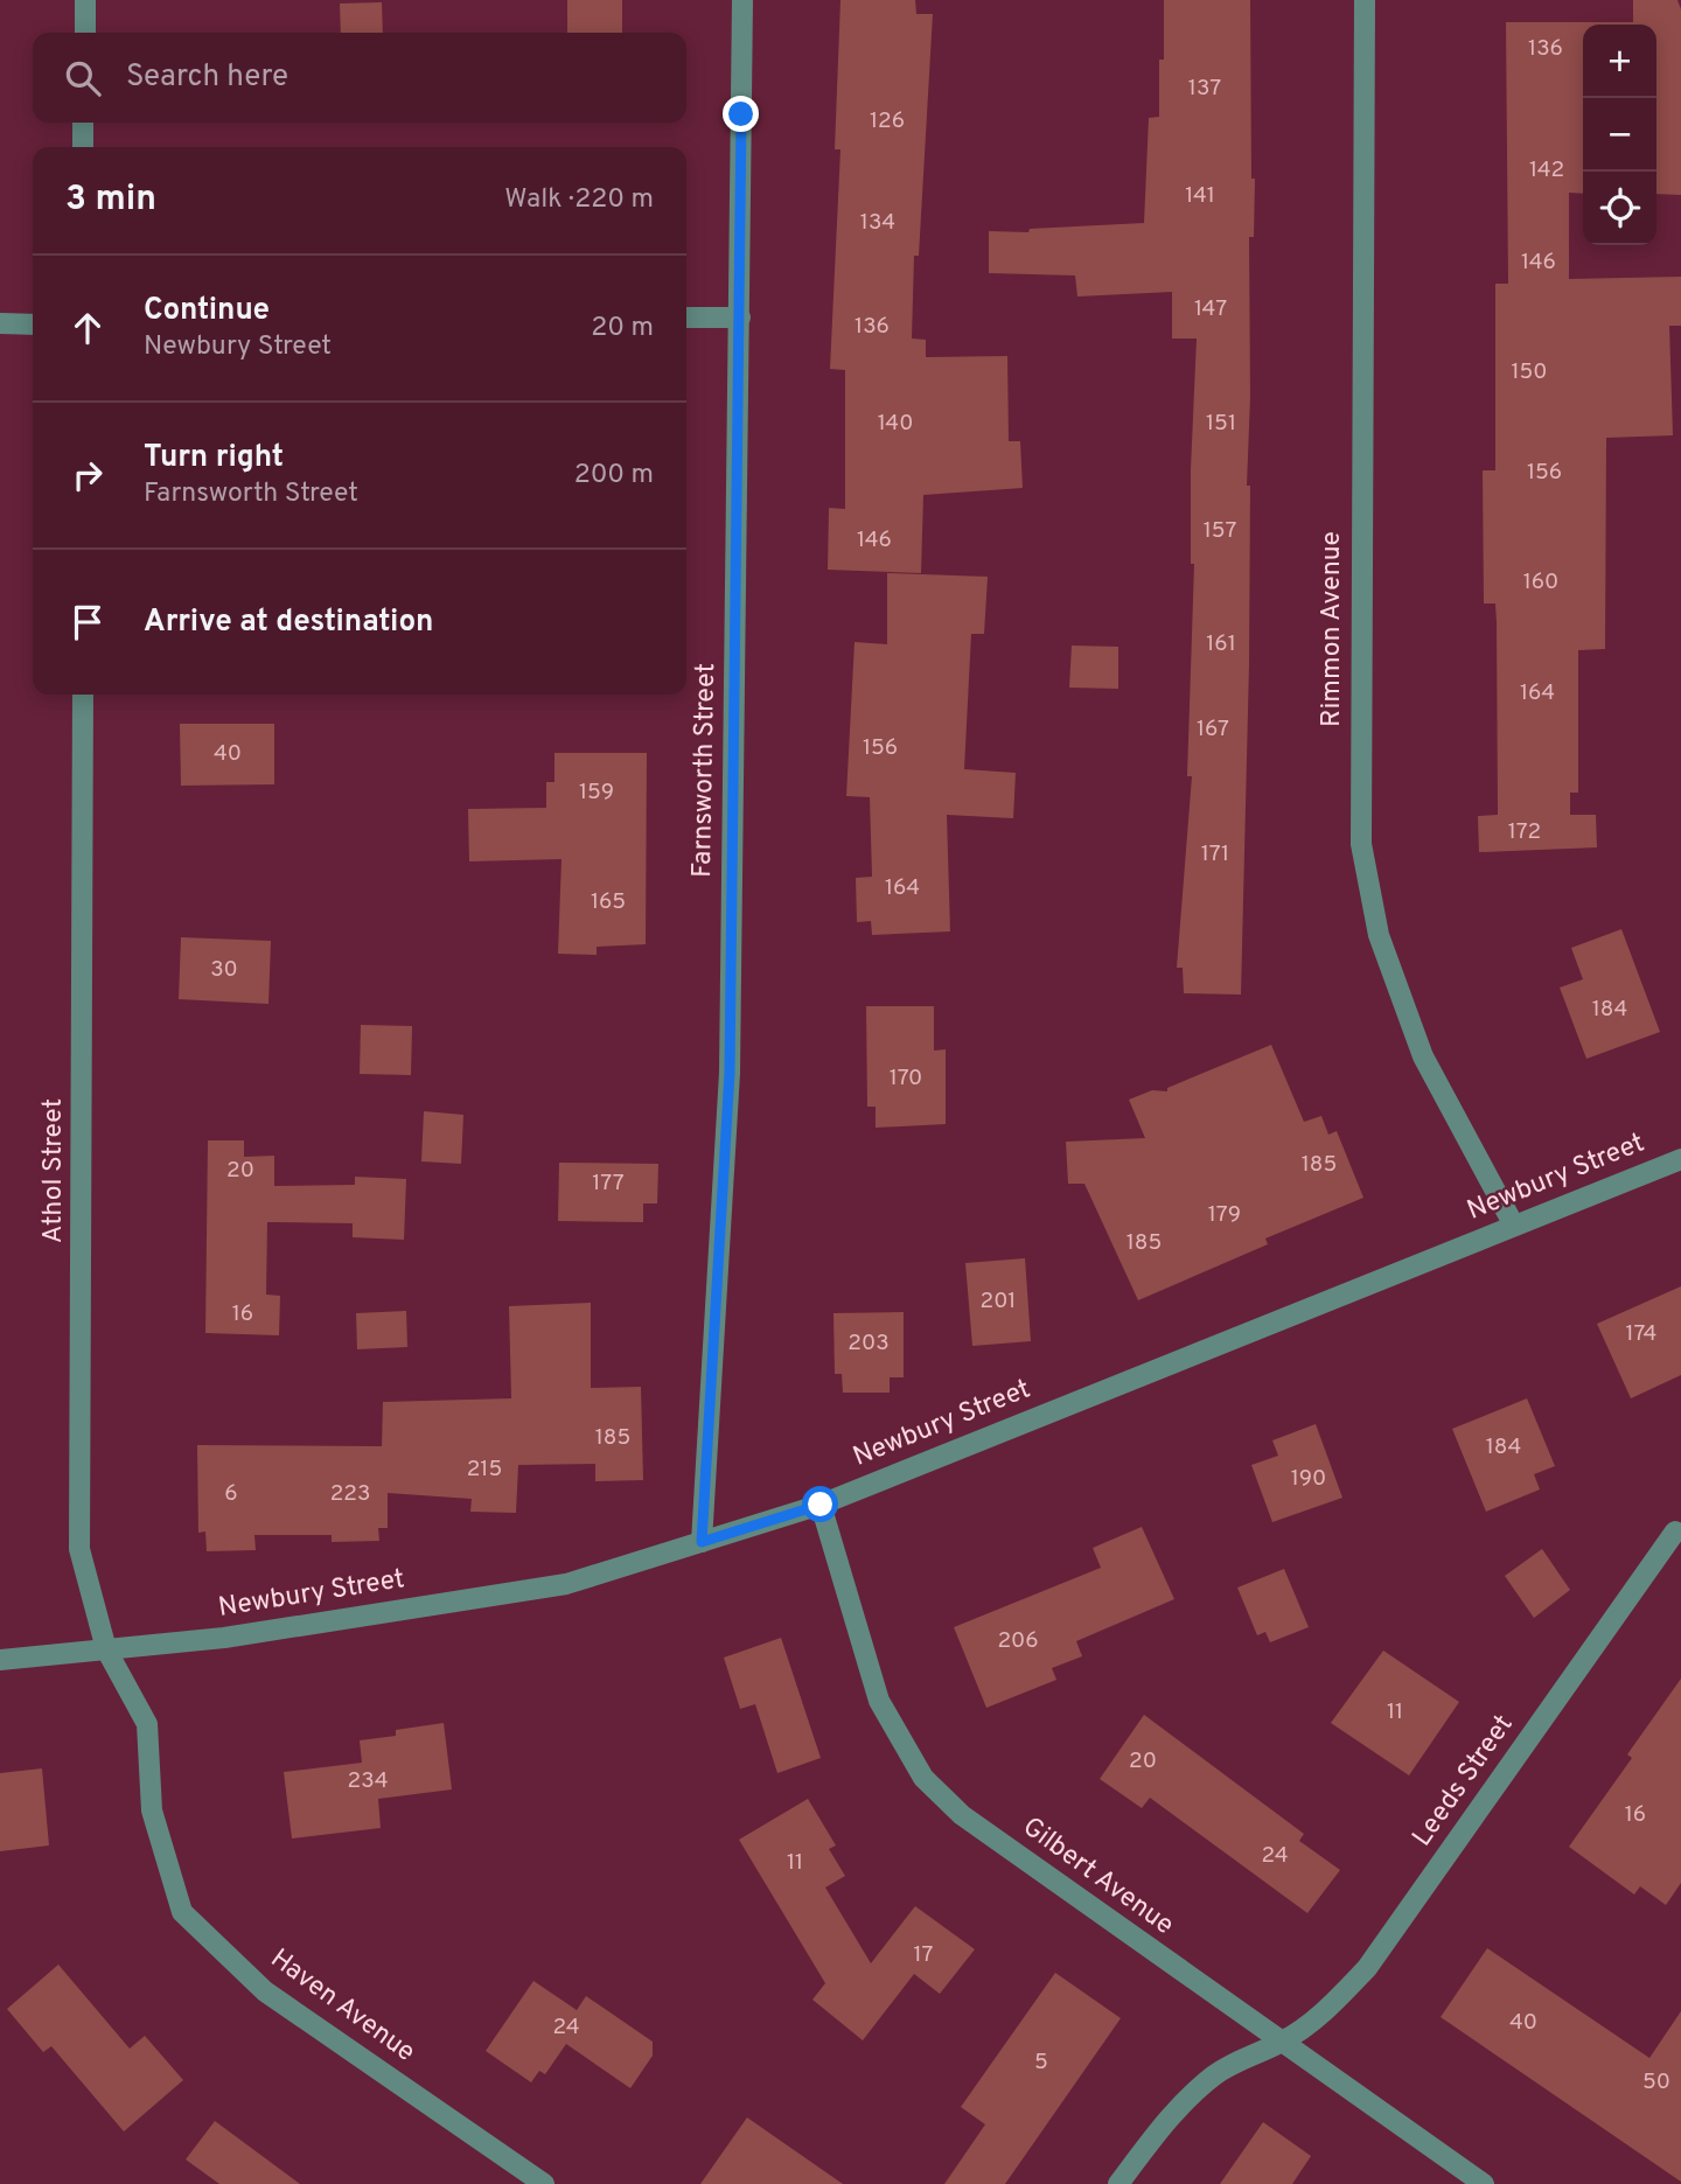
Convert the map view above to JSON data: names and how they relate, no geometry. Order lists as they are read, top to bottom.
{
  "streets": {
    "street": [
      "Rimmon Avenue",
      "Farnsworth Street",
      "Athol Street",
      "Newbury Street",
      "Leeds Street",
      "Gilbert Avenue",
      "Haven Avenue"
    ]
  },
  "crossings": [
    ["Rimmon Avenue", "Newbury Street"],
    ["Farnsworth Street", "Newbury Street"],
    ["Athol Street", "Newbury Street"],
    ["Athol Street", "Haven Avenue"],
    ["Newbury Street", "Gilbert Avenue"],
    ["Newbury Street", "Haven Avenue"],
    ["Leeds Street", "Gilbert Avenue"]
  ],
  "house_numbers": [
    "136",
    "137",
    "126",
    "142",
    "141",
    "134",
    "146",
    "147",
    "136",
    "150",
    "140",
    "151",
    "156",
    "157",
    "146",
    "160",
    "161",
    "164",
    "167",
    "156",
    "40",
    "159",
    "172",
    "171",
    "164",
    "165",
    "30",
    "184",
    "170",
    "185",
    "20",
    "177",
    "179",
    "185",
    "201",
    "16",
    "174",
    "203",
    "185",
    "184",
    "215",
    "190",
    "6",
    "223",
    "206",
    "11",
    "20",
    "234",
    "16",
    "24",
    "11",
    "17",
    "40",
    "24",
    "5",
    "50"
  ],
  "page": {
    "map_buttons": ["+", "−"],
    "search": "Search here",
    "heading": ["3 min", "Walk · 220 m"],
    "list": [
      ["Continue", "Newbury Street", "20 m"],
      ["Turn right", "Farnsworth Street", "200 m"],
      "Arrive at destination"
    ]
  }
}
